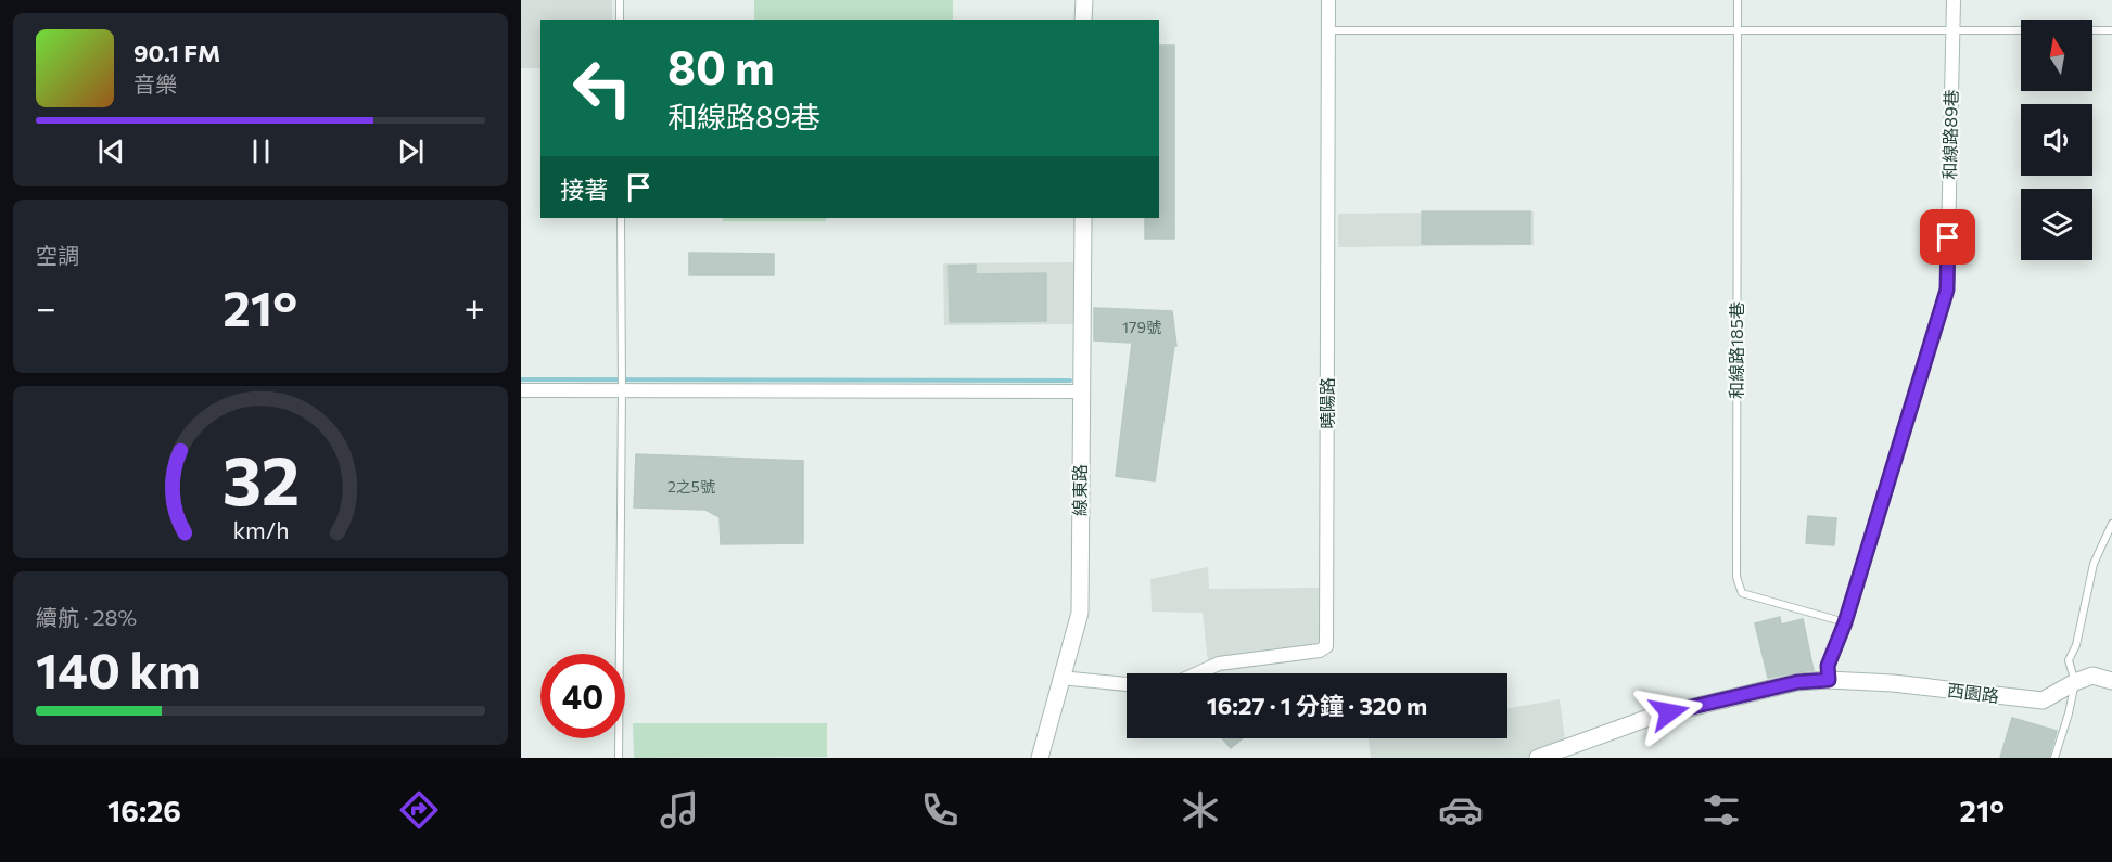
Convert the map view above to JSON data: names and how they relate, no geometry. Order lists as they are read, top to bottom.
{
  "streets": {
    "street": [
      "和線路89巷",
      "曉陽路",
      "線東路",
      "西園路"
    ],
    "lane": ["和線路185巷"]
  },
  "crossings": [
    ["和線路89巷", "和線路185巷"],
    ["和線路89巷", "西園路"]
  ],
  "house_numbers": ["179號", "2之5號"],
  "north": "top",
  "page": {
    "turn": ["80 m", "和線路89巷"],
    "song": ["90.1 FM", "音樂"],
    "then": "接著",
    "tile": [
      "空調",
      ["續航 · 28%", "140 km"]
    ],
    "heat": ["−", "21°", "+"],
    "limit": "40",
    "trip": "16:27 · 1 分鐘 · 320 m",
    "tabs": ["16:26", "21°"],
    "gauge": ["32", "km/h"]
  }
}
